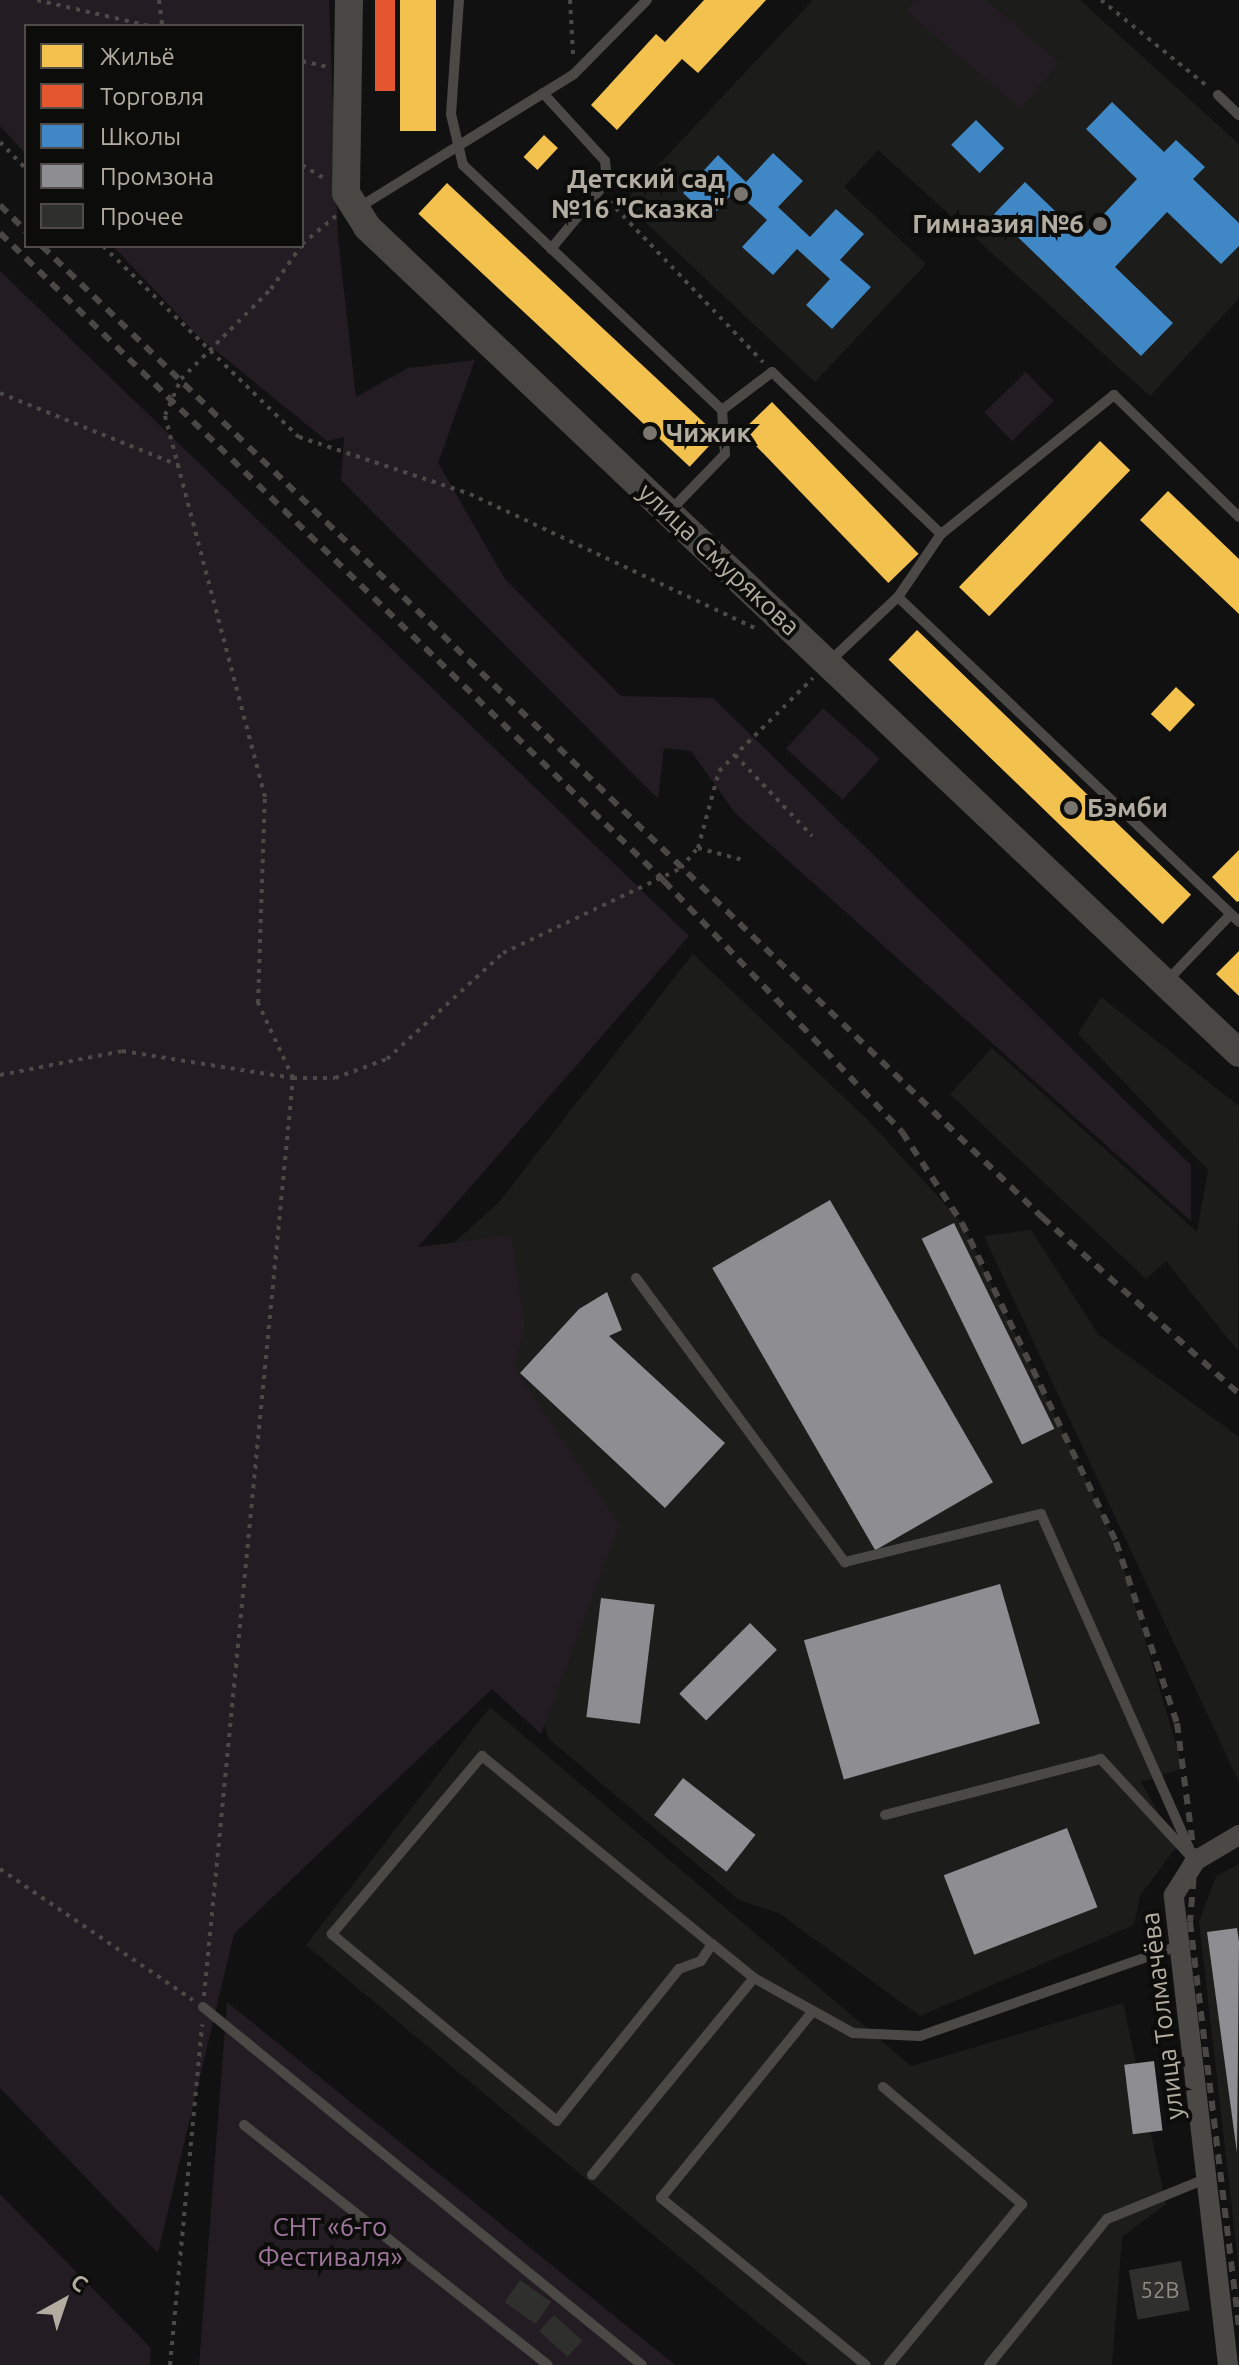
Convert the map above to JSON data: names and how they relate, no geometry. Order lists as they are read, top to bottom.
{
  "streets": {
    "street": ["улица Смурякова", "улица Толмачёва"]
  },
  "parks": ["СНТ «6-го Фестиваля»"],
  "places": [
    "Детский сад №16 \"Сказка\"",
    "Гимназия №6",
    "Чижик",
    "Бэмби"
  ],
  "house_numbers": ["52В"],
  "legend": [
    "Жильё",
    "Торговля",
    "Школы",
    "Промзона",
    "Прочее"
  ],
  "north": "top right"
}
